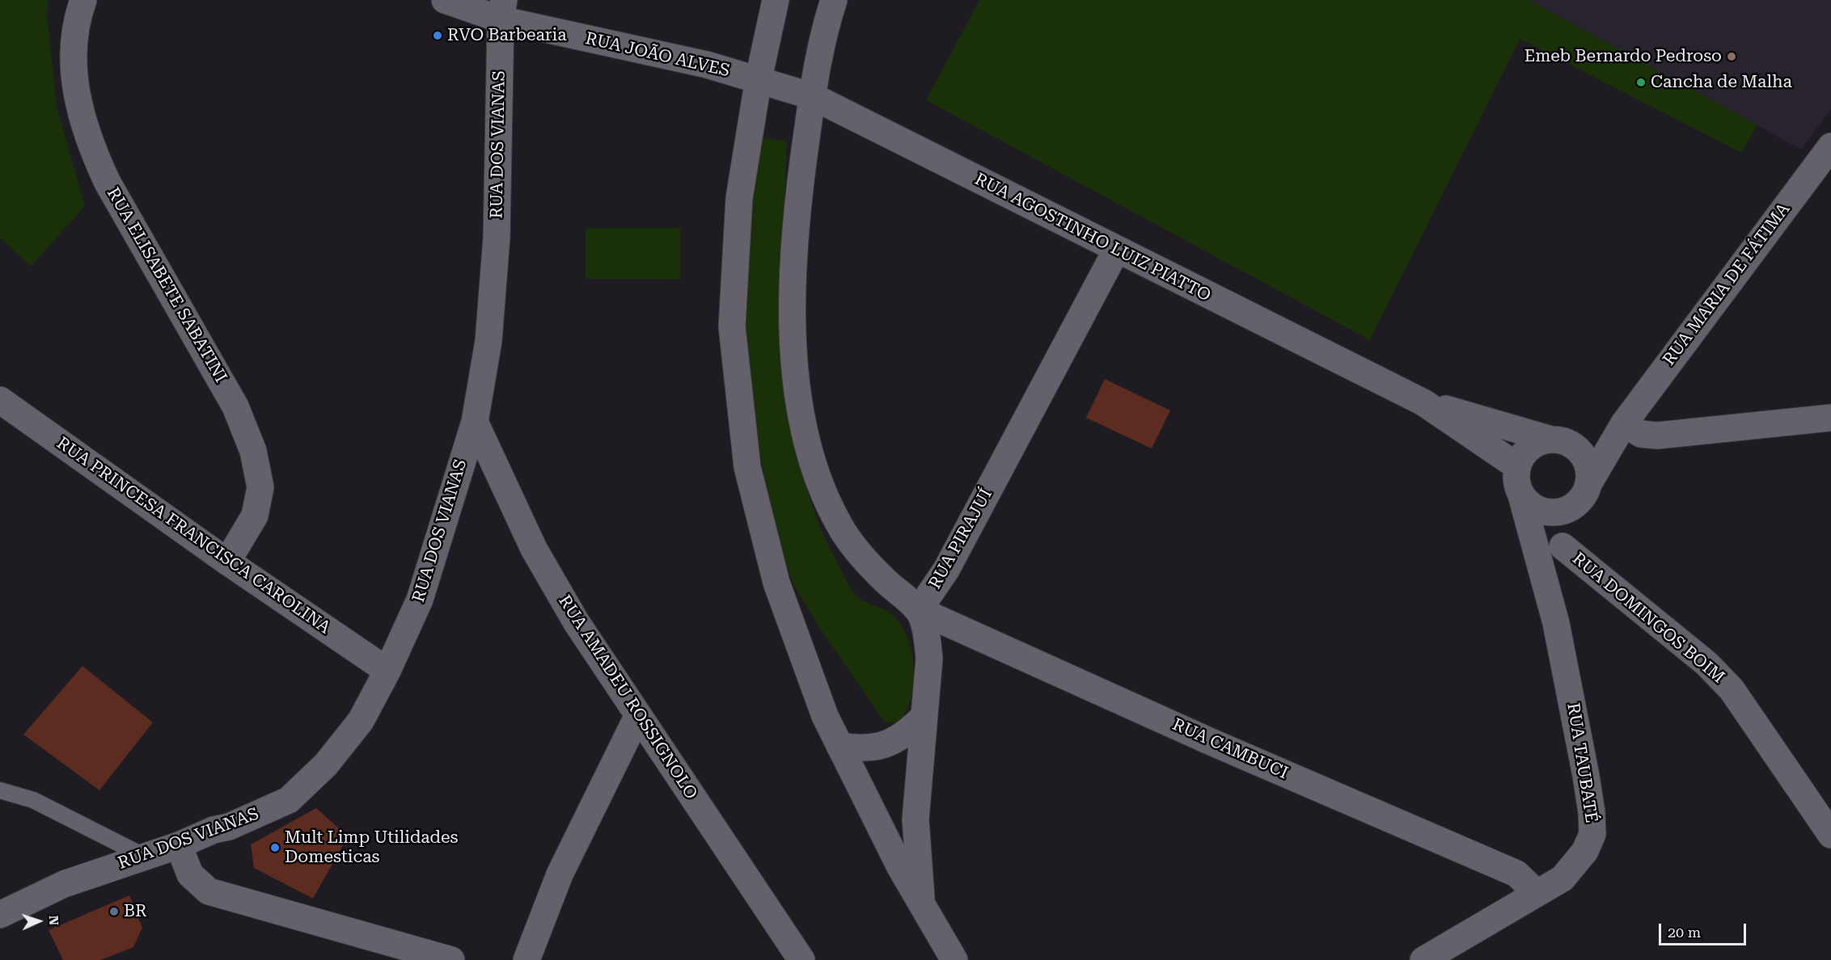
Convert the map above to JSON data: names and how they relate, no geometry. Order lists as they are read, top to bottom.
{
  "streets": {
    "street": [
      "RUA JOÃO ALVES",
      "RUA DOS VIANAS",
      "RUA AGOSTINHO LUIZ PIATTO",
      "RUA MARIA DE FÁTIMA",
      "RUA ELISABETE SABATINI",
      "RUA PRINCESA FRANCISCA CAROLINA",
      "RUA PIRAJUÍ",
      "RUA DOMINGOS BOIM",
      "RUA AMADEU ROSSIGNOLO",
      "RUA CAMBUCI",
      "RUA TAUBATÉ"
    ]
  },
  "crossings": [
    ["RUA JOÃO ALVES", "RUA DOS VIANAS"],
    ["RUA JOÃO ALVES", "RUA AGOSTINHO LUIZ PIATTO"],
    ["RUA DOS VIANAS", "RUA PRINCESA FRANCISCA CAROLINA"],
    ["RUA DOS VIANAS", "RUA AMADEU ROSSIGNOLO"],
    ["RUA AGOSTINHO LUIZ PIATTO", "RUA PIRAJUÍ"],
    ["RUA AGOSTINHO LUIZ PIATTO", "RUA TAUBATÉ"],
    ["RUA ELISABETE SABATINI", "RUA PRINCESA FRANCISCA CAROLINA"],
    ["RUA PIRAJUÍ", "RUA CAMBUCI"],
    ["RUA DOMINGOS BOIM", "RUA TAUBATÉ"],
    ["RUA CAMBUCI", "RUA TAUBATÉ"]
  ],
  "places": [
    "RVO Barbearia",
    "Emeb Bernardo Pedroso",
    "Cancha de Malha",
    "Mult Limp Utilidades Domesticas",
    "BR"
  ],
  "scale_bar": "20 m",
  "north": "right"
}
